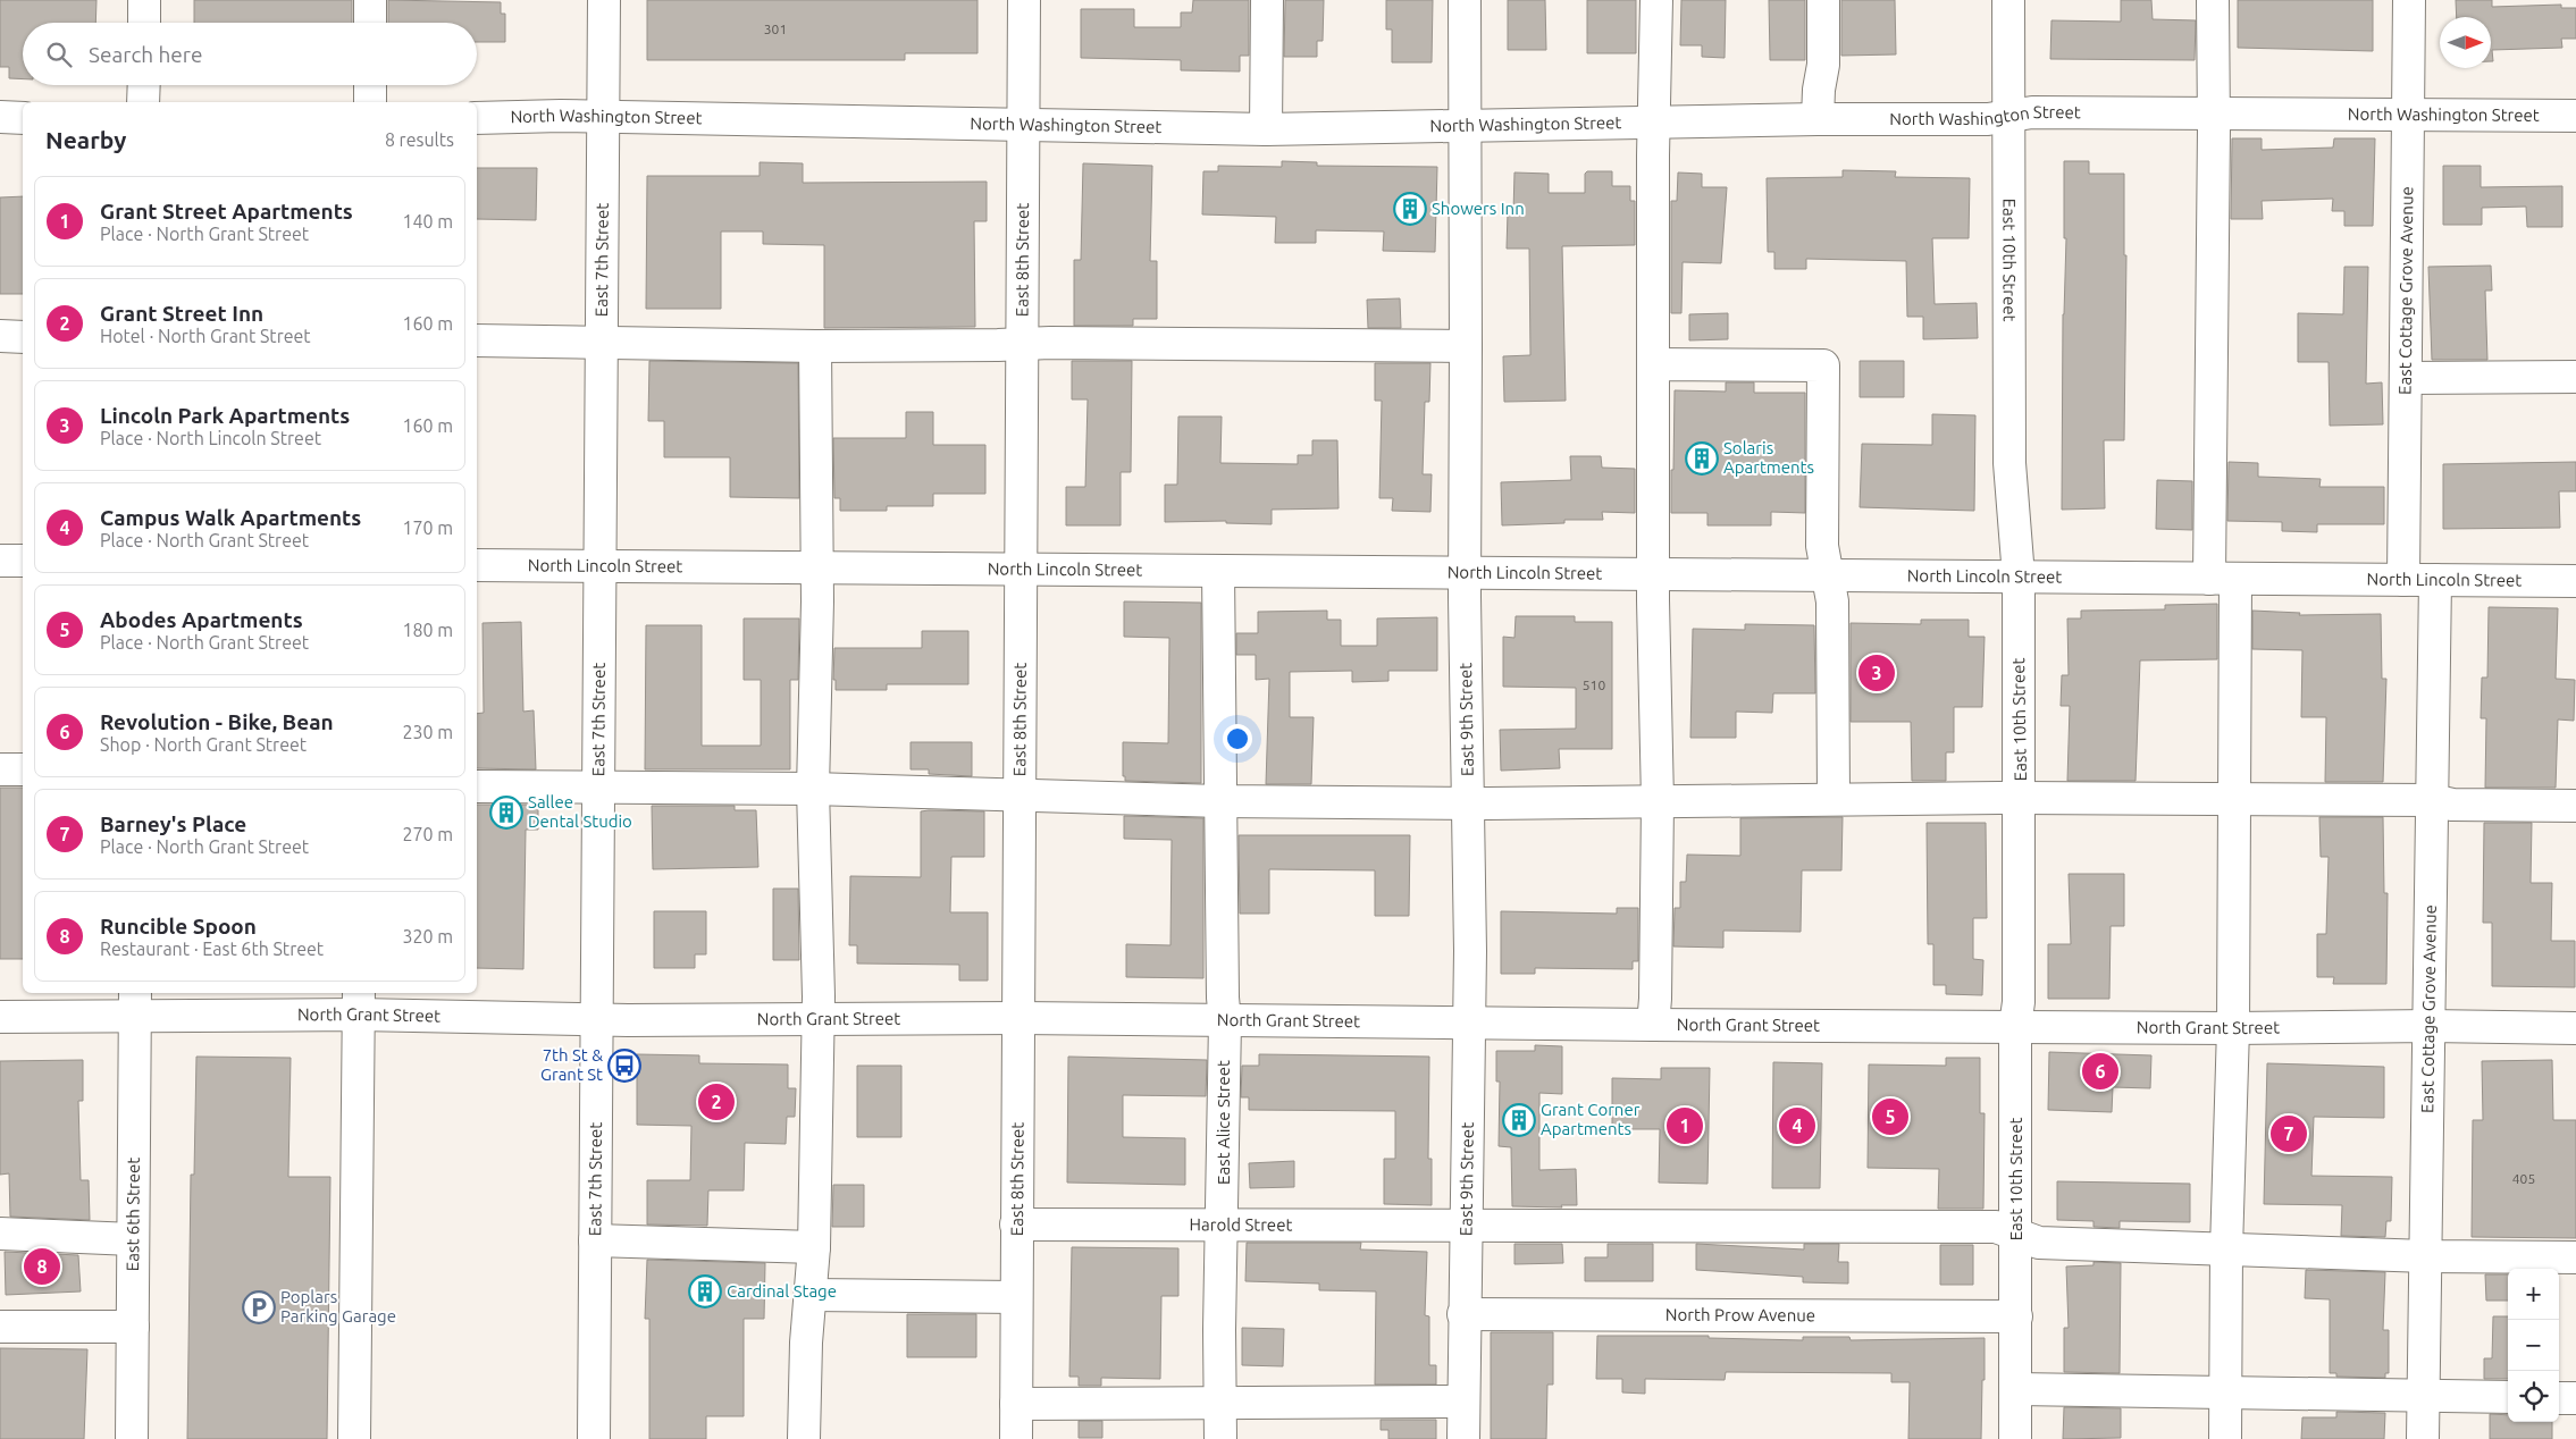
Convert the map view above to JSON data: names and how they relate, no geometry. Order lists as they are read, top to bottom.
{
  "streets": {
    "street": [
      "North Washington Street",
      "East 7th Street",
      "East 8th Street",
      "East 10th Street",
      "East Cottage Grove Avenue",
      "North Lincoln Street",
      "East 9th Street",
      "North Grant Street",
      "East Alice Street",
      "East 6th Street",
      "Harold Street",
      "North Prow Avenue"
    ]
  },
  "crossings": [
    ["North Washington Street", "East 7th Street"],
    ["North Washington Street", "East 8th Street"],
    ["North Washington Street", "East 10th Street"],
    ["North Washington Street", "East Cottage Grove Avenue"],
    ["North Washington Street", "East 9th Street"],
    ["East 7th Street", "North Lincoln Street"],
    ["East 7th Street", "North Grant Street"],
    ["East 8th Street", "North Lincoln Street"],
    ["East 8th Street", "North Grant Street"],
    ["East 8th Street", "Harold Street"],
    ["East 10th Street", "North Lincoln Street"],
    ["East 10th Street", "North Grant Street"],
    ["East 10th Street", "Harold Street"],
    ["East 10th Street", "North Prow Avenue"],
    ["East Cottage Grove Avenue", "North Lincoln Street"],
    ["East Cottage Grove Avenue", "North Grant Street"],
    ["East Cottage Grove Avenue", "Harold Street"],
    ["North Lincoln Street", "East 9th Street"],
    ["North Lincoln Street", "East Alice Street"],
    ["East 9th Street", "North Grant Street"],
    ["East 9th Street", "Harold Street"],
    ["East 9th Street", "North Prow Avenue"],
    ["North Grant Street", "East Alice Street"],
    ["North Grant Street", "East 6th Street"],
    ["East Alice Street", "Harold Street"]
  ],
  "places": {
    "building": [
      "Showers Inn",
      "Solaris Apartments",
      "Sallee Dental Studio",
      "Grant Corner Apartments",
      "Cardinal Stage"
    ],
    "bus stop": ["7th St & Grant St"],
    "parking": ["Poplars Parking Garage"]
  },
  "house_numbers": ["301", "510", "405"],
  "north": "right",
  "page": {
    "search": "Search here",
    "heading": ["Nearby", "8 results"],
    "list": [
      {
        "mark": "1",
        "name": "Grant Street Apartments",
        "note": "Place · North Grant Street",
        "value": "140 m"
      },
      {
        "mark": "2",
        "name": "Grant Street Inn",
        "note": "Hotel · North Grant Street",
        "value": "160 m"
      },
      {
        "mark": "3",
        "name": "Lincoln Park Apartments",
        "note": "Place · North Lincoln Street",
        "value": "160 m"
      },
      {
        "mark": "4",
        "name": "Campus Walk Apartments",
        "note": "Place · North Grant Street",
        "value": "170 m"
      },
      {
        "mark": "5",
        "name": "Abodes Apartments",
        "note": "Place · North Grant Street",
        "value": "180 m"
      },
      {
        "mark": "6",
        "name": "Revolution - Bike, Bean",
        "note": "Shop · North Grant Street",
        "value": "230 m"
      },
      {
        "mark": "7",
        "name": "Barney's Place",
        "note": "Place · North Grant Street",
        "value": "270 m"
      },
      {
        "mark": "8",
        "name": "Runcible Spoon",
        "note": "Restaurant · East 6th Street",
        "value": "320 m"
      }
    ],
    "pins": [
      "3",
      "6",
      "2",
      "5",
      "1",
      "4",
      "7",
      "8"
    ],
    "map_buttons": ["+", "−"]
  }
}
